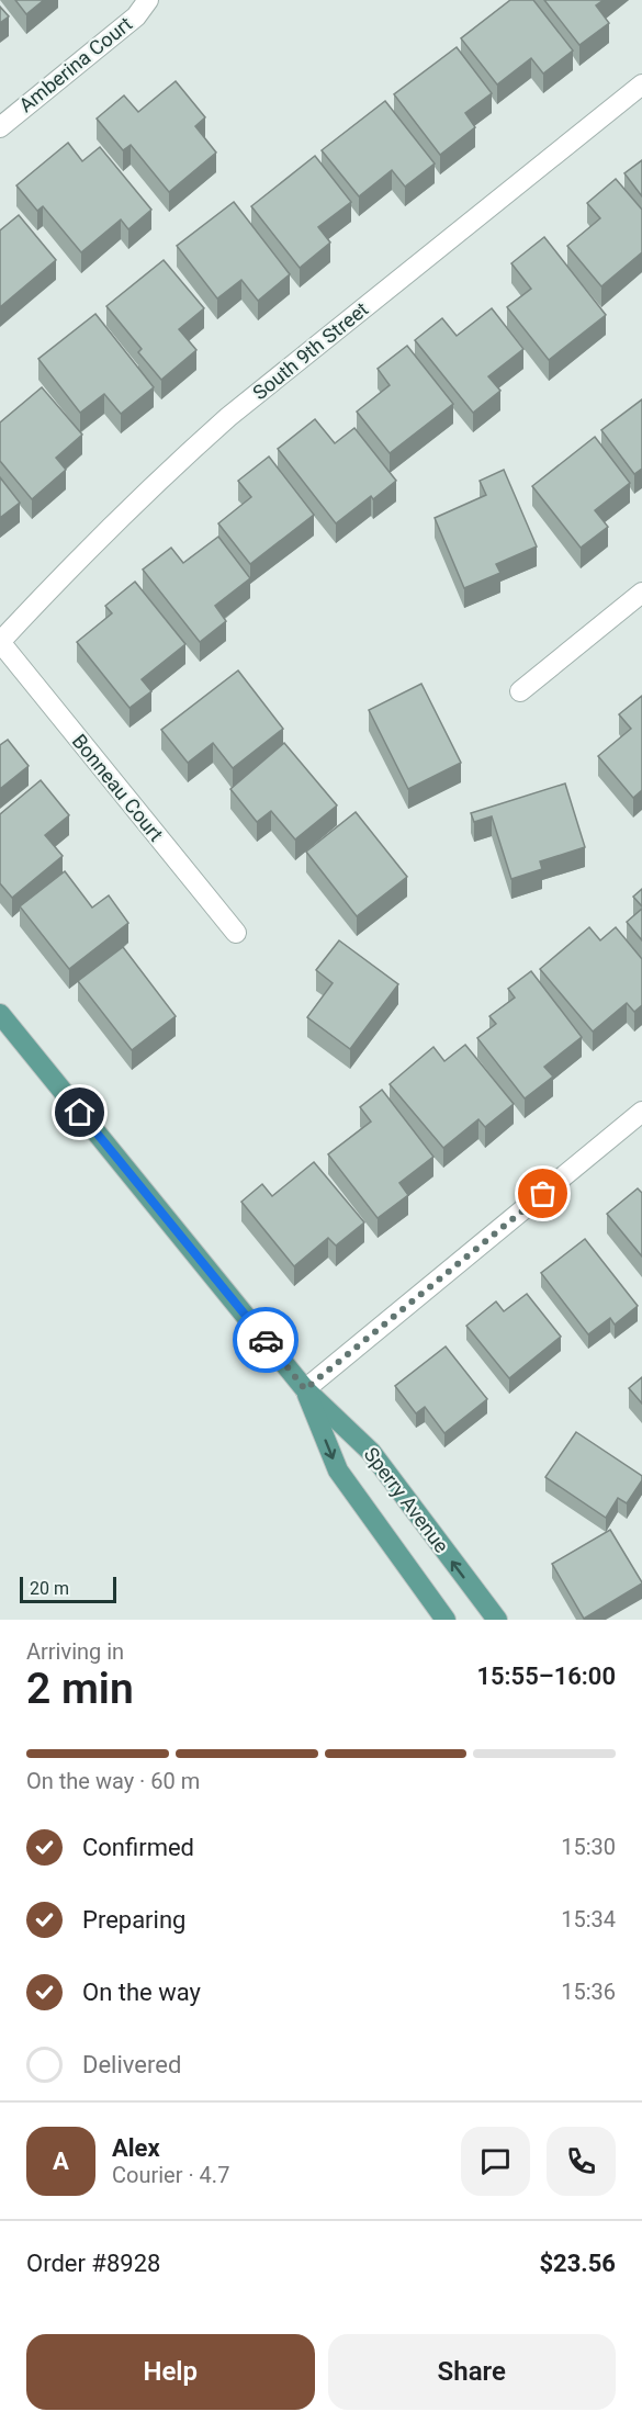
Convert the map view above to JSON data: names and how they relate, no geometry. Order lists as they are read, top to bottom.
{
  "streets": {
    "main road": ["Sperry Avenue"],
    "street": ["Amberina Court", "South 9th Street", "Bonneau Court"]
  },
  "crossings": [
    ["South 9th Street", "Bonneau Court"]
  ],
  "scale_bar": "20 m",
  "page": {
    "scale": "20 m",
    "heading": ["2 min", "Arriving in", "15:55–16:00"],
    "panel": [
      "Alex",
      "Courier · 4.7",
      "Order #8928",
      "$23.56"
    ],
    "bar": "On the way · 60 m",
    "list": [
      ["Confirmed", "15:30"],
      ["Preparing", "15:34"],
      ["On the way", "15:36"],
      "Delivered"
    ],
    "round": "A",
    "buttons": ["Help", "Share"]
  }
}
